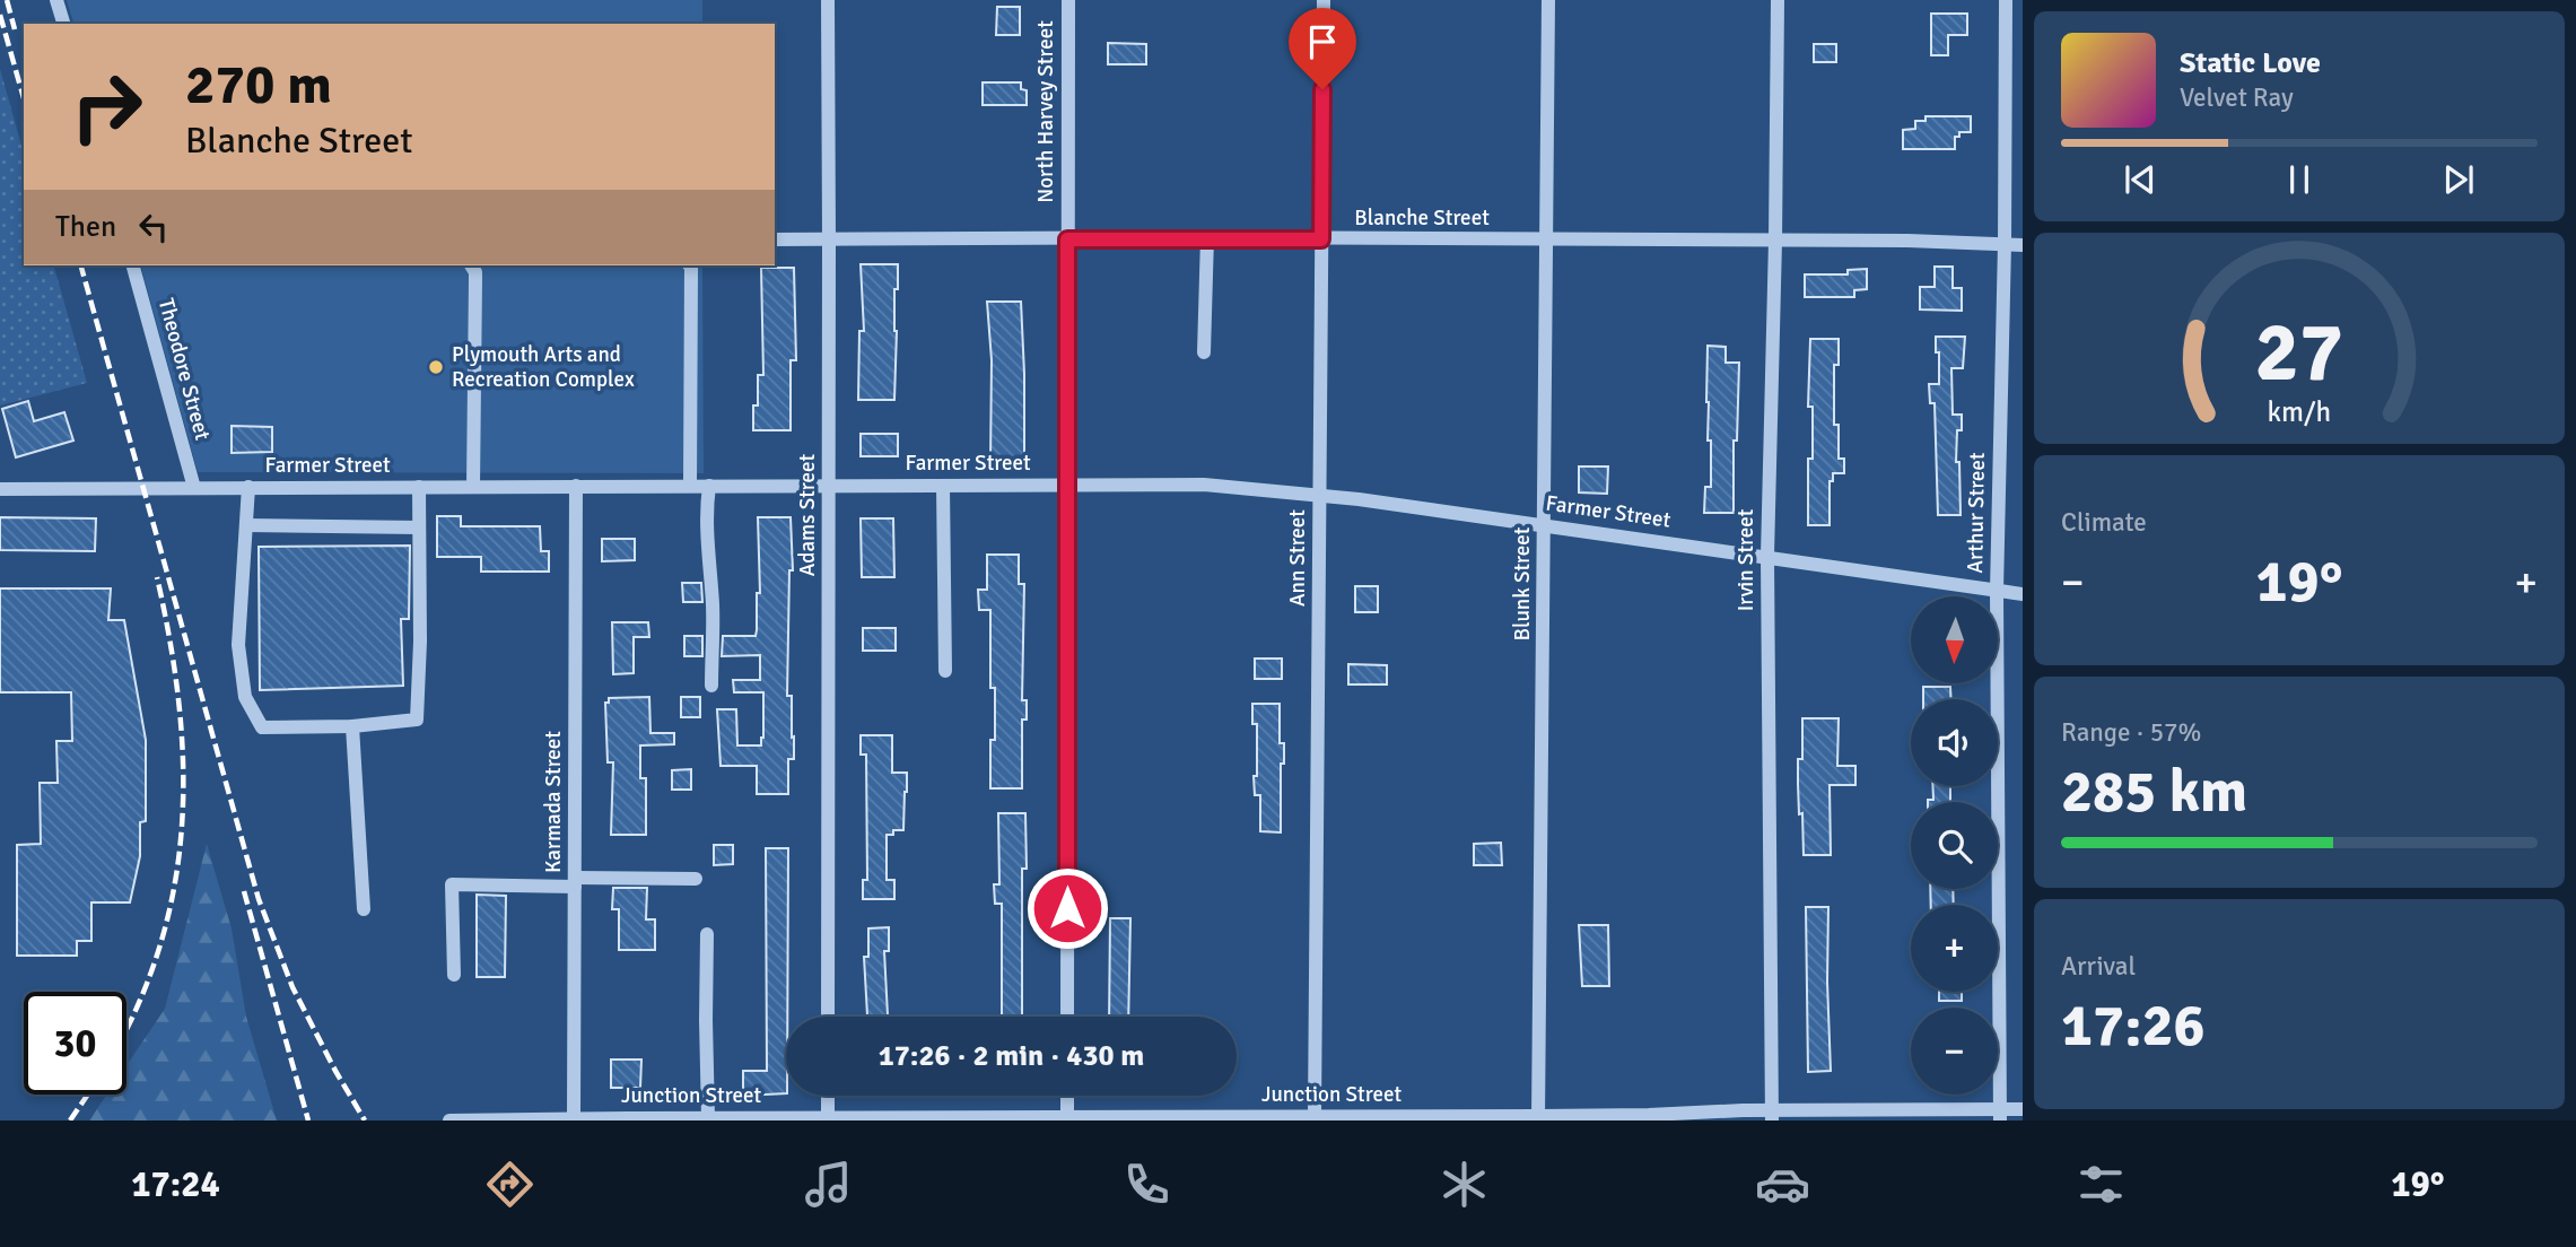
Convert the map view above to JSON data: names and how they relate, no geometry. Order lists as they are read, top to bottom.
{
  "streets": {
    "street": [
      "North Harvey Street",
      "Blanche Street",
      "Theodore Street",
      "Farmer Street",
      "Arthur Street",
      "Adams Street",
      "Ann Street",
      "Irvin Street",
      "Blunk Street",
      "Karmada Street",
      "Junction Street"
    ]
  },
  "crossings": [
    ["North Harvey Street", "Blanche Street"],
    ["North Harvey Street", "Farmer Street"],
    ["Blanche Street", "Arthur Street"],
    ["Blanche Street", "Adams Street"],
    ["Blanche Street", "Ann Street"],
    ["Blanche Street", "Irvin Street"],
    ["Blanche Street", "Blunk Street"],
    ["Theodore Street", "Farmer Street"],
    ["Farmer Street", "Arthur Street"],
    ["Farmer Street", "Adams Street"],
    ["Farmer Street", "Ann Street"],
    ["Farmer Street", "Irvin Street"],
    ["Farmer Street", "Blunk Street"],
    ["Farmer Street", "Karmada Street"],
    ["Arthur Street", "Junction Street"],
    ["Ann Street", "Junction Street"],
    ["Irvin Street", "Junction Street"],
    ["Blunk Street", "Junction Street"],
    ["Karmada Street", "Junction Street"]
  ],
  "places": ["Plymouth Arts and Recreation Complex"],
  "north": "bottom",
  "page": {
    "turn": ["270 m", "Blanche Street"],
    "song": ["Static Love", "Velvet Ray"],
    "then": "Then",
    "tile": [
      "Climate",
      ["Range · 57%", "285 km"],
      ["Arrival", "17:26"]
    ],
    "heat": ["−", "19°", "+"],
    "map_buttons": ["+", "−"],
    "limit": "30",
    "trip": "17:26 · 2 min · 430 m",
    "tabs": ["17:24", "19°"],
    "gauge": ["27", "km/h"]
  }
}
